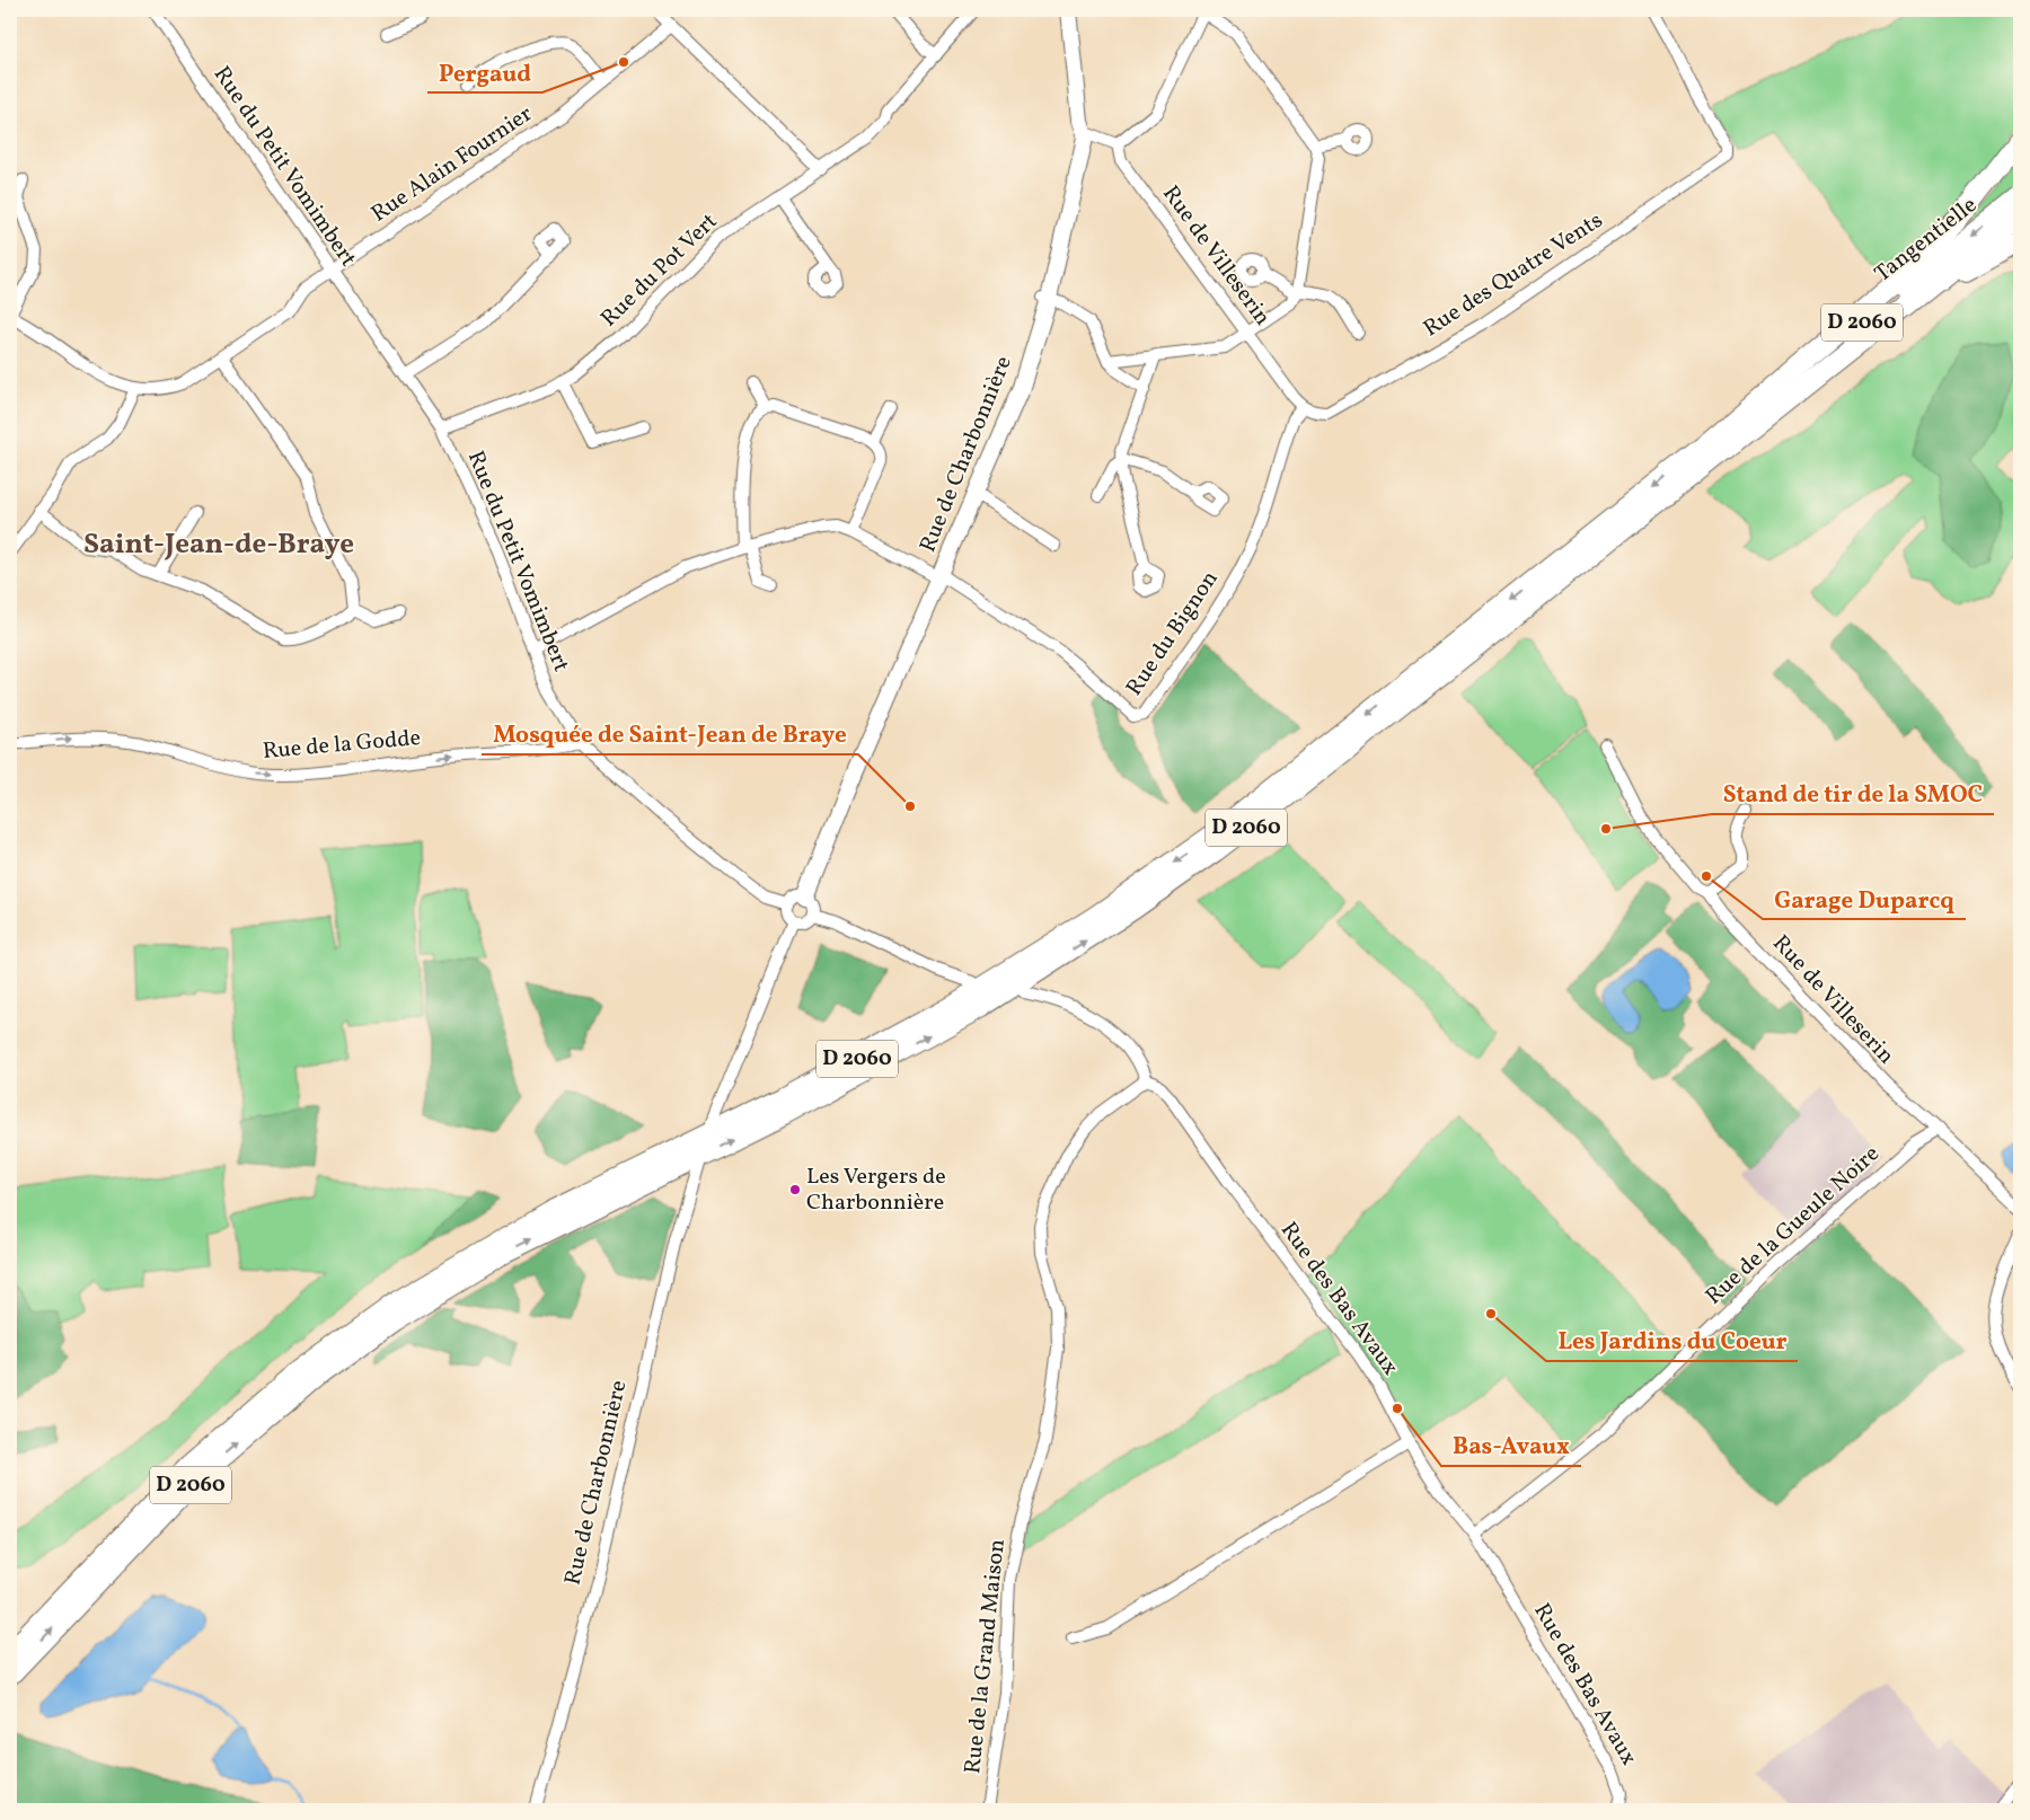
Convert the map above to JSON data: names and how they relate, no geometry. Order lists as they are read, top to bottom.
{
  "streets": {
    "highway": ["Tangentielle", "D 2060"],
    "street": [
      "Rue Alain Fournier",
      "Rue du Petit Vomimbert",
      "Rue de Villeserin",
      "Rue du Pot Vert",
      "Rue des Quatre Vents",
      "Rue de Charbonnière",
      "Rue du Bignon",
      "Rue de la Godde",
      "Rue de la Gueule Noire",
      "Rue des Bas Avaux",
      "Rue de la Grand Maison"
    ]
  },
  "crossings": [
    ["Rue Alain Fournier", "Rue du Petit Vomimbert"],
    ["Rue du Petit Vomimbert", "Rue du Pot Vert"],
    ["Rue du Petit Vomimbert", "Rue de Charbonnière"],
    ["Rue du Petit Vomimbert", "Rue de la Godde"],
    ["Tangentielle", "D 2060"],
    ["Rue de Villeserin", "Rue des Quatre Vents"],
    ["Rue de Villeserin", "Rue du Bignon"],
    ["Rue de Villeserin", "Rue de la Gueule Noire"],
    ["Rue des Quatre Vents", "Rue du Bignon"],
    ["Rue de Charbonnière", "Rue du Bignon"],
    ["Rue de la Gueule Noire", "Rue des Bas Avaux"],
    ["Rue des Bas Avaux", "Rue de la Grand Maison"]
  ],
  "one_way": ["Rue de la Godde"],
  "districts": ["Saint-Jean-de-Braye"],
  "places": [
    "Pergaud",
    "Mosquée de Saint-Jean de Braye",
    "Stand de tir de la SMOC",
    "Garage Duparcq",
    "Les Vergers de Charbonnière",
    "Les Jardins du Coeur",
    "Bas-Avaux"
  ]
}
